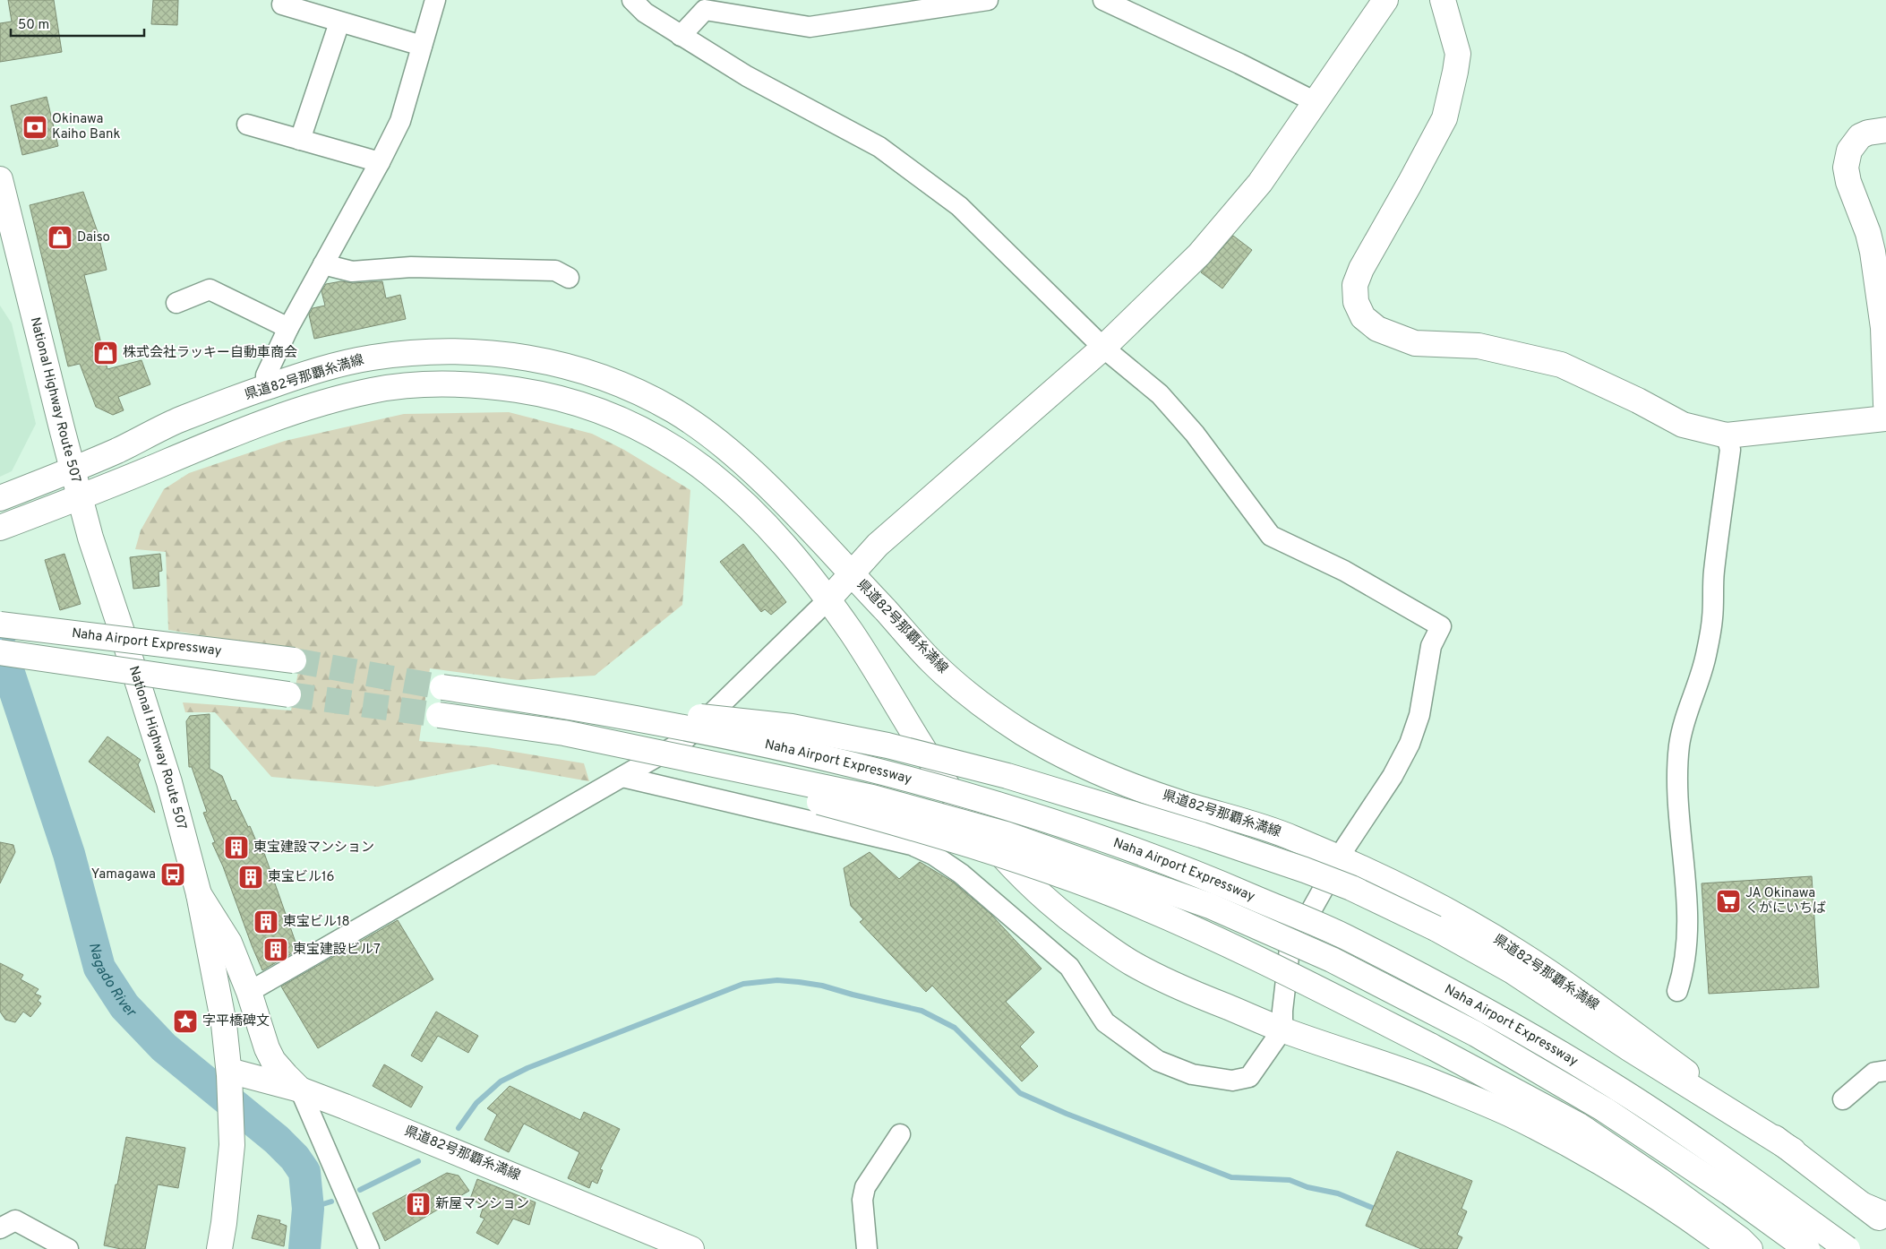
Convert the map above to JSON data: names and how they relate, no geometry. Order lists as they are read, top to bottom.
{
  "streets": {
    "main road": ["県道82号那覇糸満線", "National Highway Route 507", "Naha Airport Expressway"]
  },
  "crossings": [
    ["県道82号那覇糸満線", "National Highway Route 507"]
  ],
  "water": ["Nagado River"],
  "places": {
    "bank": ["Okinawa Kaiho Bank"],
    "shop": ["Daiso", "株式会社ラッキー自動車商会"],
    "building": [
      "東宝建設マンション",
      "東宝ビル16",
      "東宝ビル18",
      "東宝建設ビル7",
      "新屋マンション"
    ],
    "bus stop": ["Yamagawa"],
    "supermarket": ["JA Okinawa くがにいちば"],
    "place": ["字平橋碑文"]
  },
  "scale_bar": "50 m"
}
